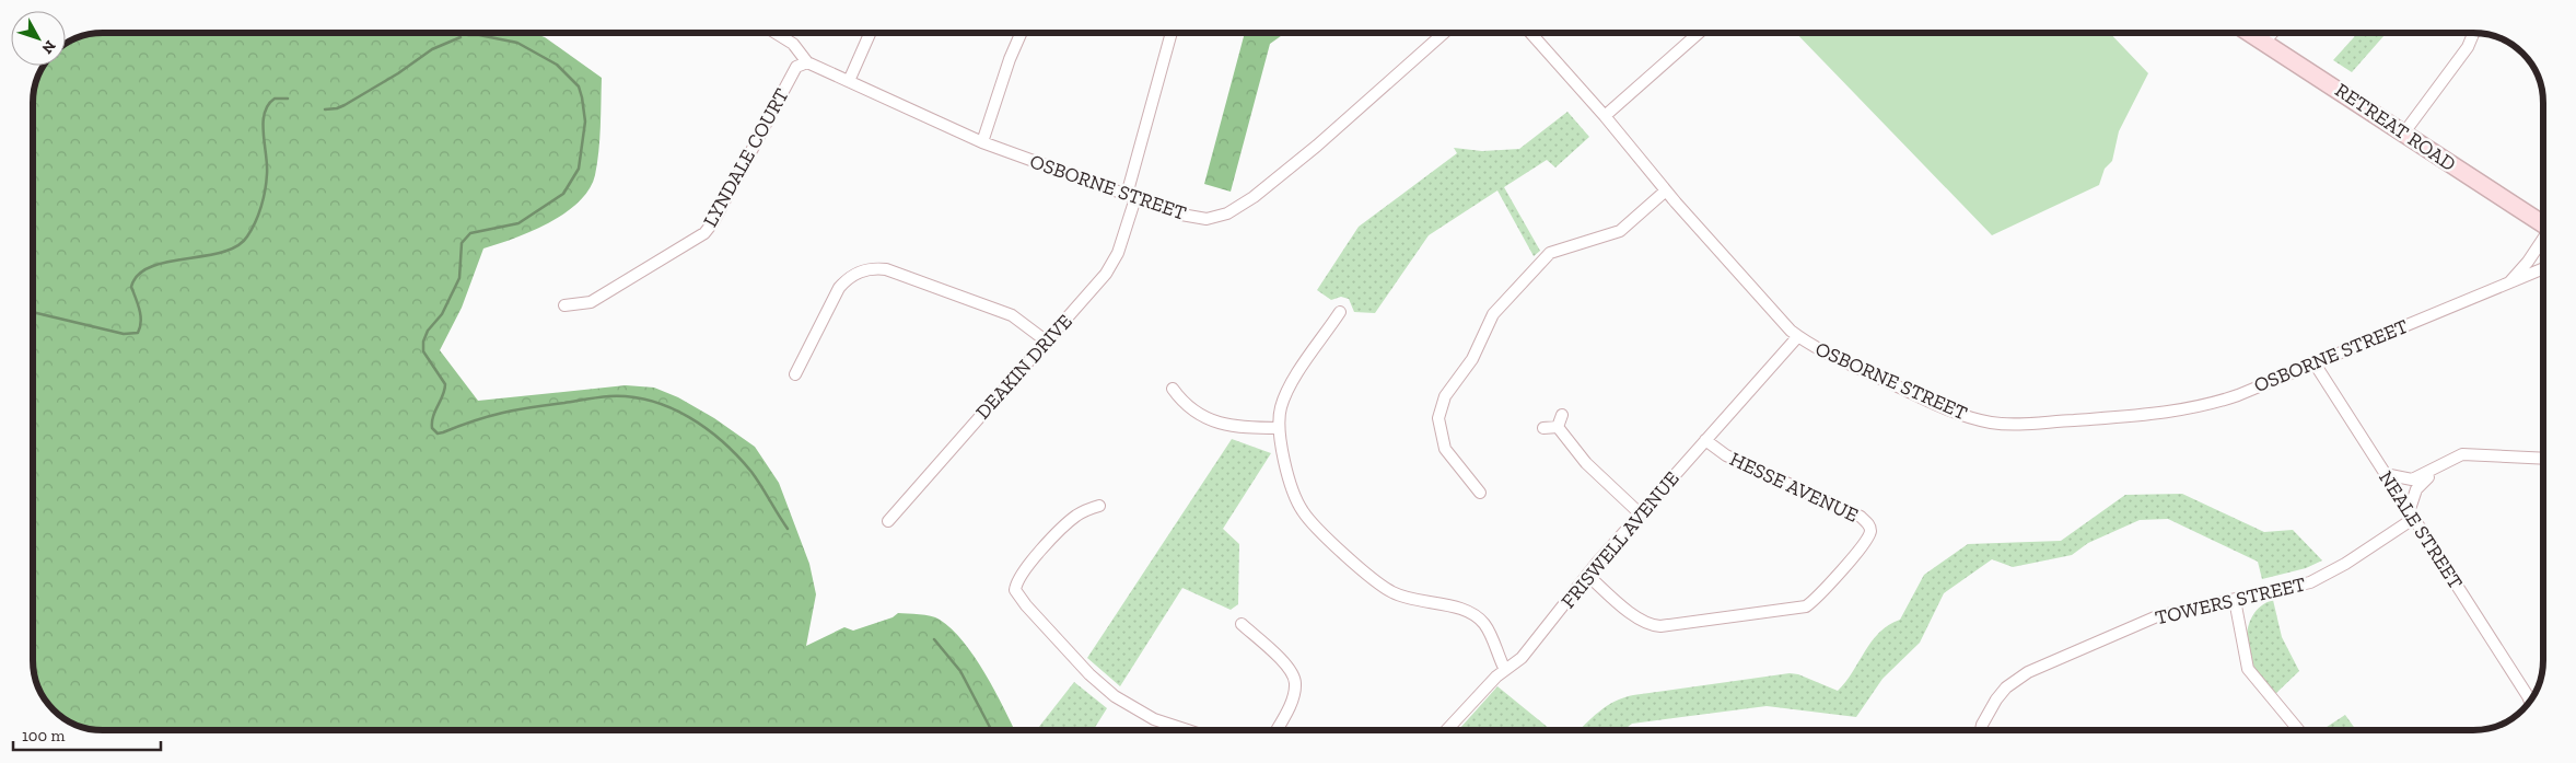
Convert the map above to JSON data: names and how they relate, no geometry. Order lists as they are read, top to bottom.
{
  "streets": {
    "street": [
      "RETREAT ROAD",
      "LYNDALE COURT",
      "OSBORNE STREET",
      "DEAKIN DRIVE",
      "HESSE AVENUE",
      "NEALE STREET",
      "FRISWELL AVENUE",
      "TOWERS STREET"
    ]
  },
  "crossings": [
    ["LYNDALE COURT", "OSBORNE STREET"],
    ["OSBORNE STREET", "DEAKIN DRIVE"],
    ["OSBORNE STREET", "NEALE STREET"],
    ["OSBORNE STREET", "FRISWELL AVENUE"],
    ["HESSE AVENUE", "FRISWELL AVENUE"],
    ["NEALE STREET", "TOWERS STREET"]
  ],
  "scale_bar": "100 m",
  "north": "bottom right"
}
